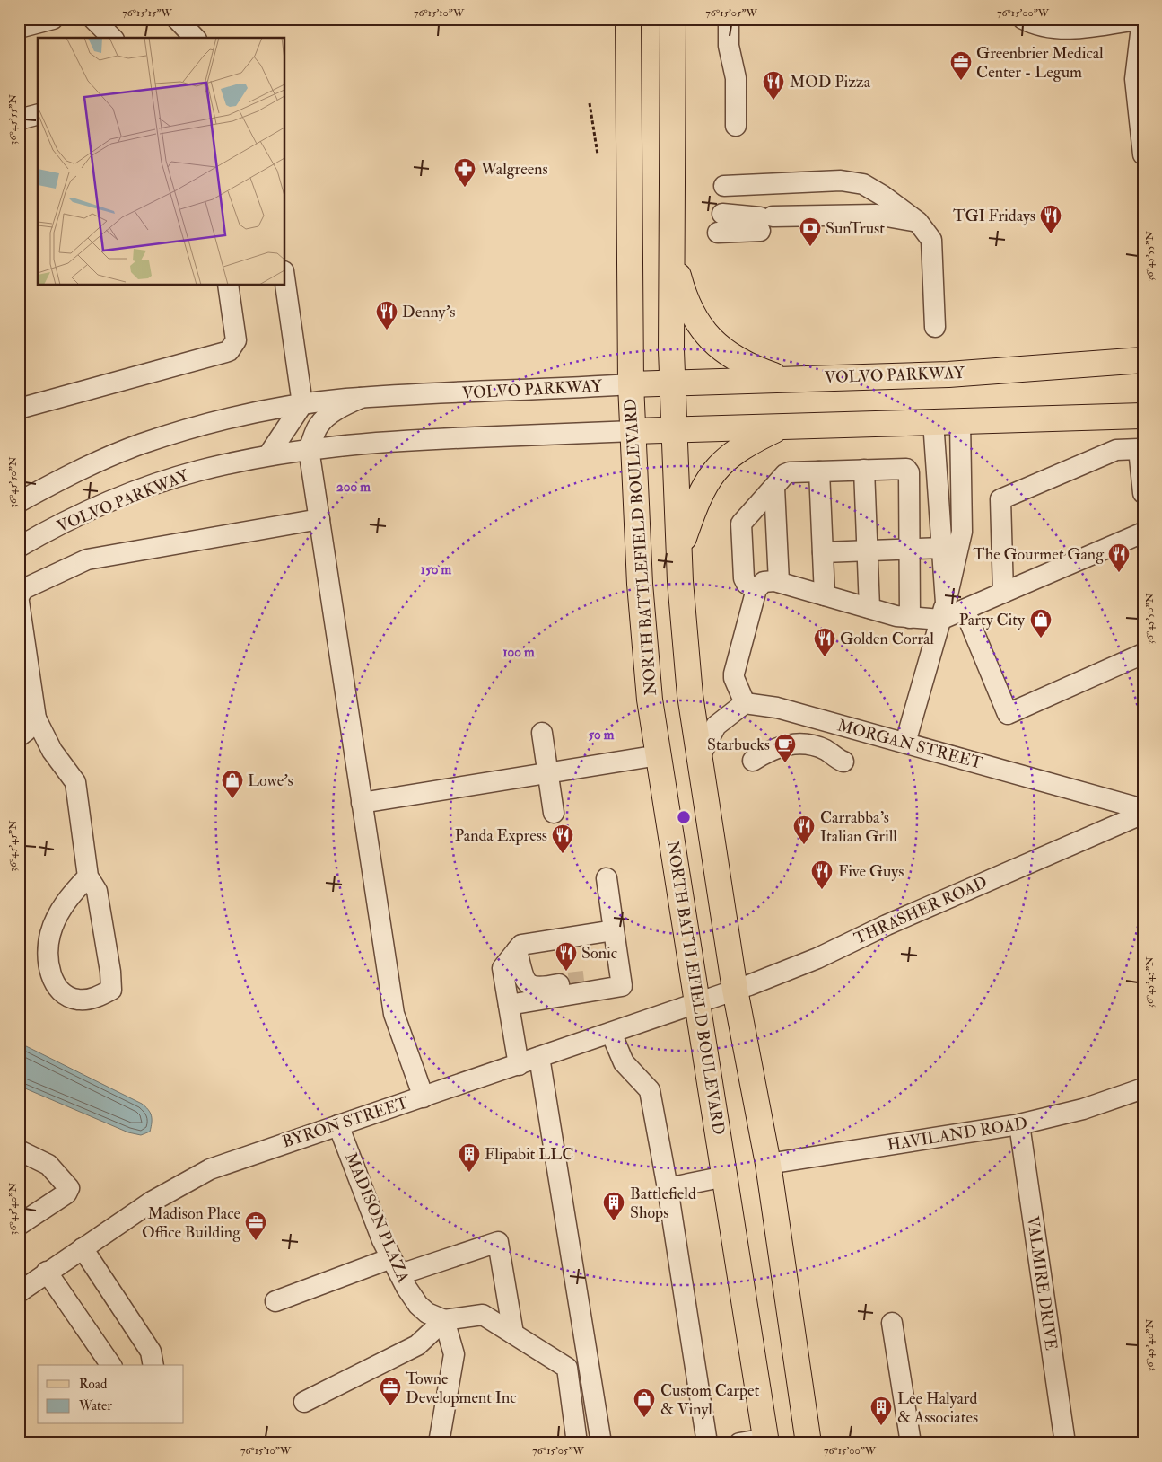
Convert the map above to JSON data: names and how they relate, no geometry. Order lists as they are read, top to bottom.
{
  "streets": {
    "main road": ["VOLVO PARKWAY", "NORTH BATTLEFIELD BOULEVARD"],
    "street": [
      "MORGAN STREET",
      "THRASHER ROAD",
      "BYRON STREET",
      "HAVILAND ROAD",
      "MADISON PLAZA",
      "VALMIRE DRIVE"
    ]
  },
  "crossings": [
    ["VOLVO PARKWAY", "NORTH BATTLEFIELD BOULEVARD"],
    ["NORTH BATTLEFIELD BOULEVARD", "THRASHER ROAD"],
    ["NORTH BATTLEFIELD BOULEVARD", "BYRON STREET"],
    ["THRASHER ROAD", "BYRON STREET"],
    ["BYRON STREET", "MADISON PLAZA"],
    ["HAVILAND ROAD", "VALMIRE DRIVE"]
  ],
  "places": {
    "office": ["Greenbrier Medical Center - Legum", "Madison Place Office Building", "Towne Development Inc"],
    "restaurant": [
      "MOD Pizza",
      "TGI Fridays",
      "Denny's",
      "The Gourmet Gang",
      "Golden Corral",
      "Carrabba's Italian Grill",
      "Panda Express",
      "Five Guys",
      "Sonic"
    ],
    "pharmacy": ["Walgreens"],
    "bank": ["SunTrust"],
    "shop": ["Party City", "Lowe's", "Custom Carpet & Vinyl"],
    "cafe": ["Starbucks"],
    "building": ["Flipabit LLC", "Battlefield Shops", "Lee Halyard & Associates"]
  },
  "legend": ["Road", "Water"],
  "coordinates": [
    "76°15'15\"W",
    "76°15'10\"W",
    "76°15'05\"W",
    "76°15'00\"W",
    "36°45'55\"N",
    "36°45'50\"N",
    "36°45'45\"N",
    "36°45'40\"N"
  ],
  "rings": [
    "200 m",
    "150 m",
    "100 m",
    "50 m"
  ]
}
